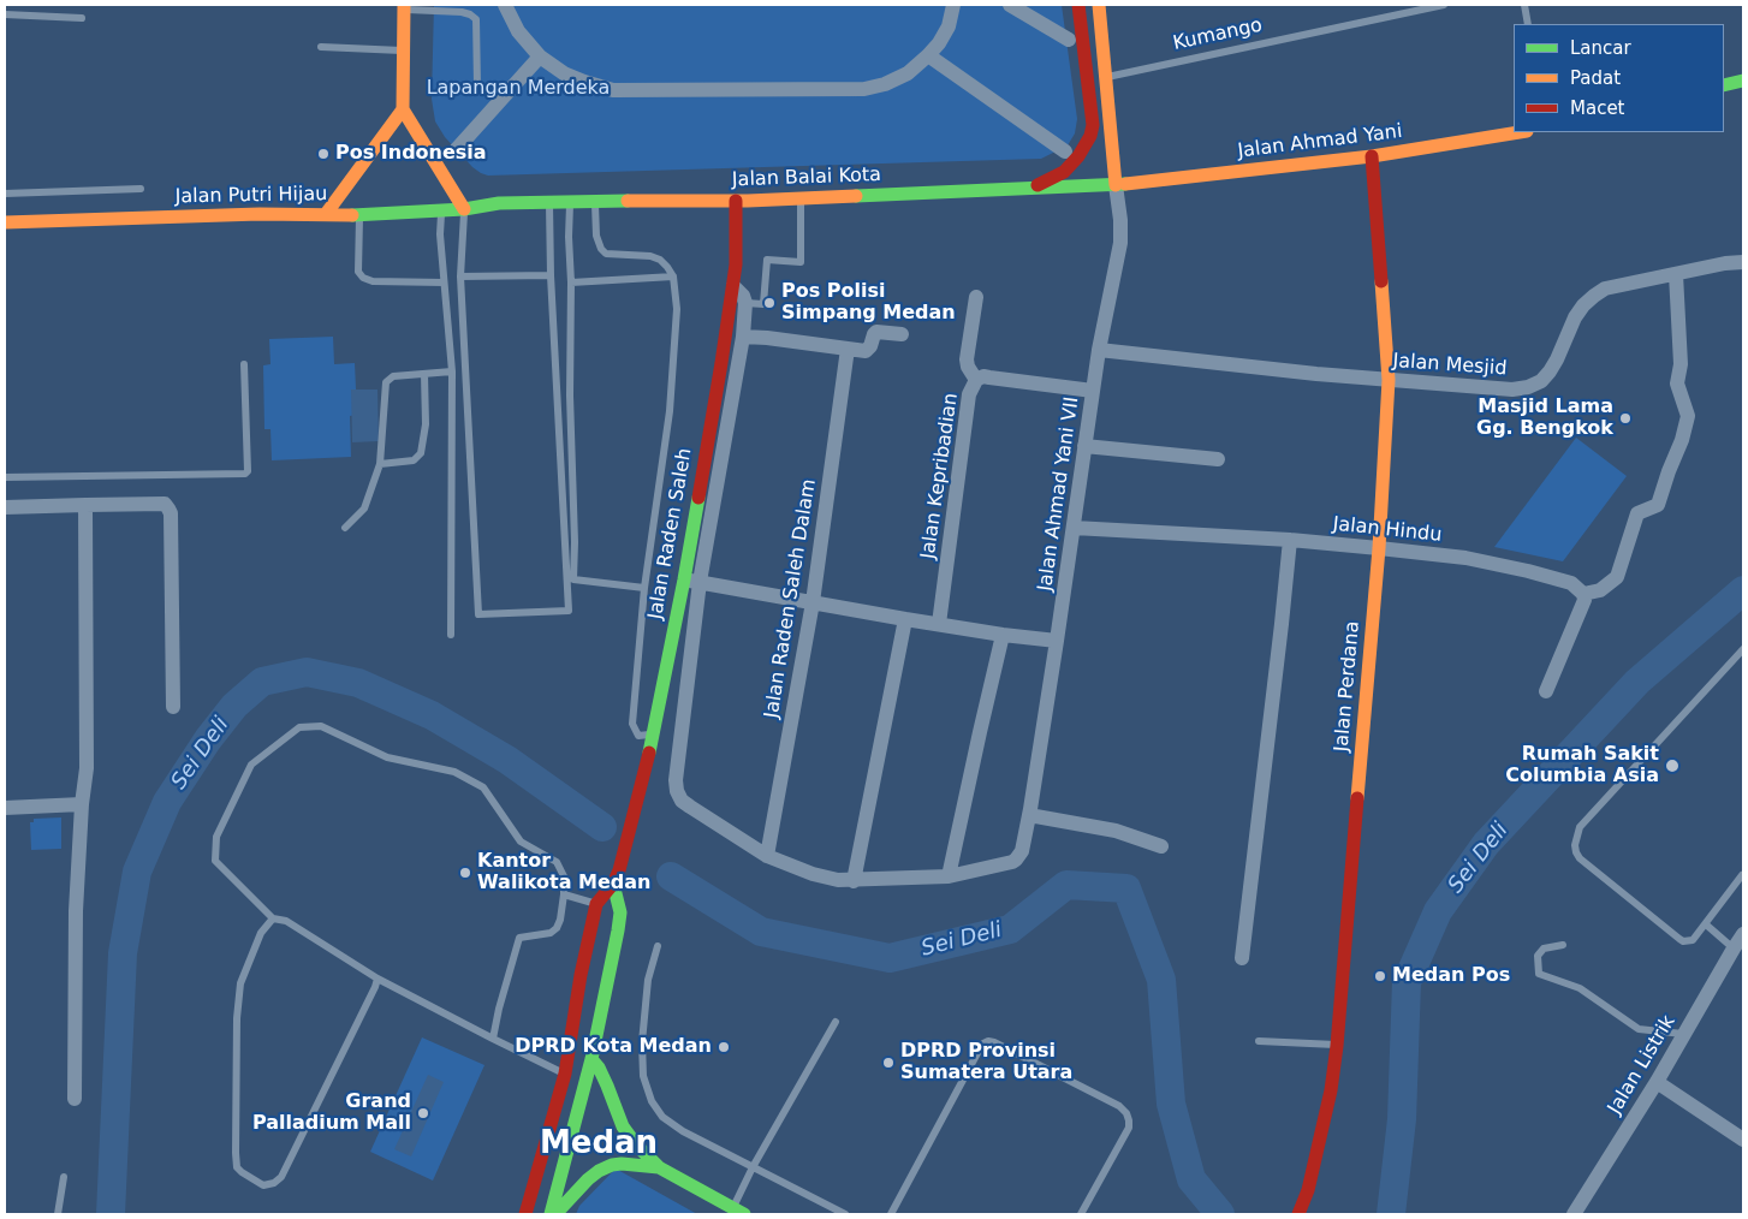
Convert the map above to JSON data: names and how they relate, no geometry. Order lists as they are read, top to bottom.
{
  "streets": {
    "main road": [
      "Jalan Ahmad Yani",
      "Jalan Balai Kota",
      "Jalan Putri Hijau",
      "Jalan Raden Saleh",
      "Jalan Perdana"
    ],
    "street": [
      "Jalan Mesjid",
      "Jalan Kepribadian",
      "Jalan Ahmad Yani VII",
      "Jalan Hindu",
      "Jalan Raden Saleh Dalam",
      "Jalan Listrik"
    ],
    "lane": ["Kumango"]
  },
  "crossings": [
    ["Jalan Ahmad Yani", "Jalan Balai Kota"],
    ["Jalan Ahmad Yani", "Jalan Ahmad Yani VII"],
    ["Jalan Ahmad Yani", "Jalan Perdana"],
    ["Jalan Balai Kota", "Jalan Putri Hijau"],
    ["Jalan Balai Kota", "Jalan Ahmad Yani VII"],
    ["Jalan Balai Kota", "Jalan Raden Saleh"],
    ["Jalan Mesjid", "Jalan Ahmad Yani VII"],
    ["Jalan Mesjid", "Jalan Perdana"],
    ["Jalan Kepribadian", "Jalan Ahmad Yani VII"],
    ["Jalan Ahmad Yani VII", "Jalan Hindu"],
    ["Jalan Ahmad Yani VII", "Jalan Raden Saleh Dalam"],
    ["Jalan Hindu", "Jalan Perdana"]
  ],
  "districts": ["Medan"],
  "water": ["Sei Deli"],
  "parks": ["Lapangan Merdeka"],
  "places": [
    "Pos Indonesia",
    "Pos Polisi Simpang Medan",
    "Masjid Lama Gg. Bengkok",
    "Rumah Sakit Columbia Asia",
    "Kantor Walikota Medan",
    "Medan Pos",
    "DPRD Kota Medan",
    "DPRD Provinsi Sumatera Utara",
    "Grand Palladium Mall"
  ],
  "legend": ["Lancar", "Padat", "Macet"]
}
